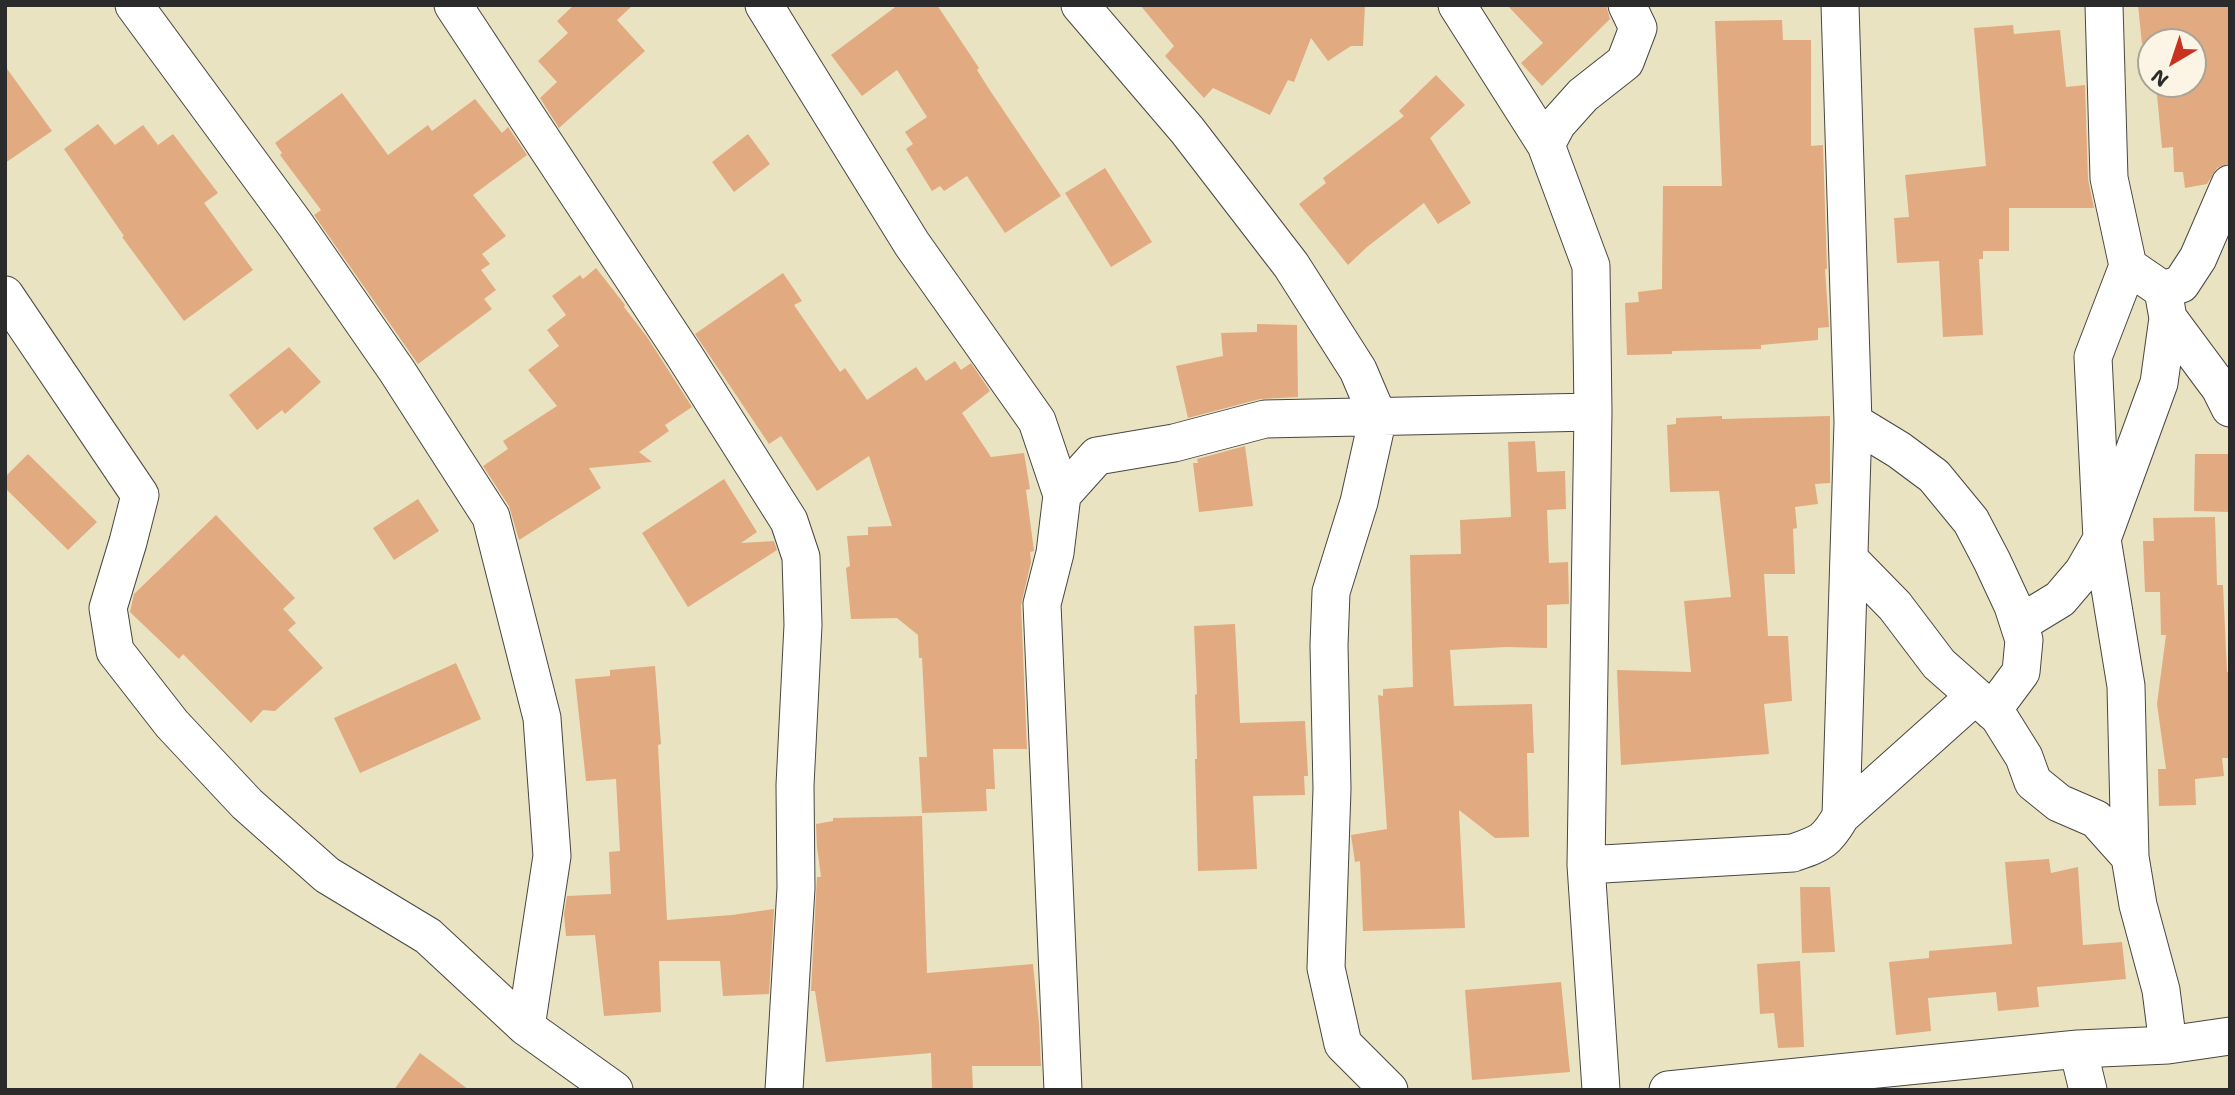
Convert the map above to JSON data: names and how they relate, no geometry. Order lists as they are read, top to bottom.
{
  "north": "bottom left"
}
